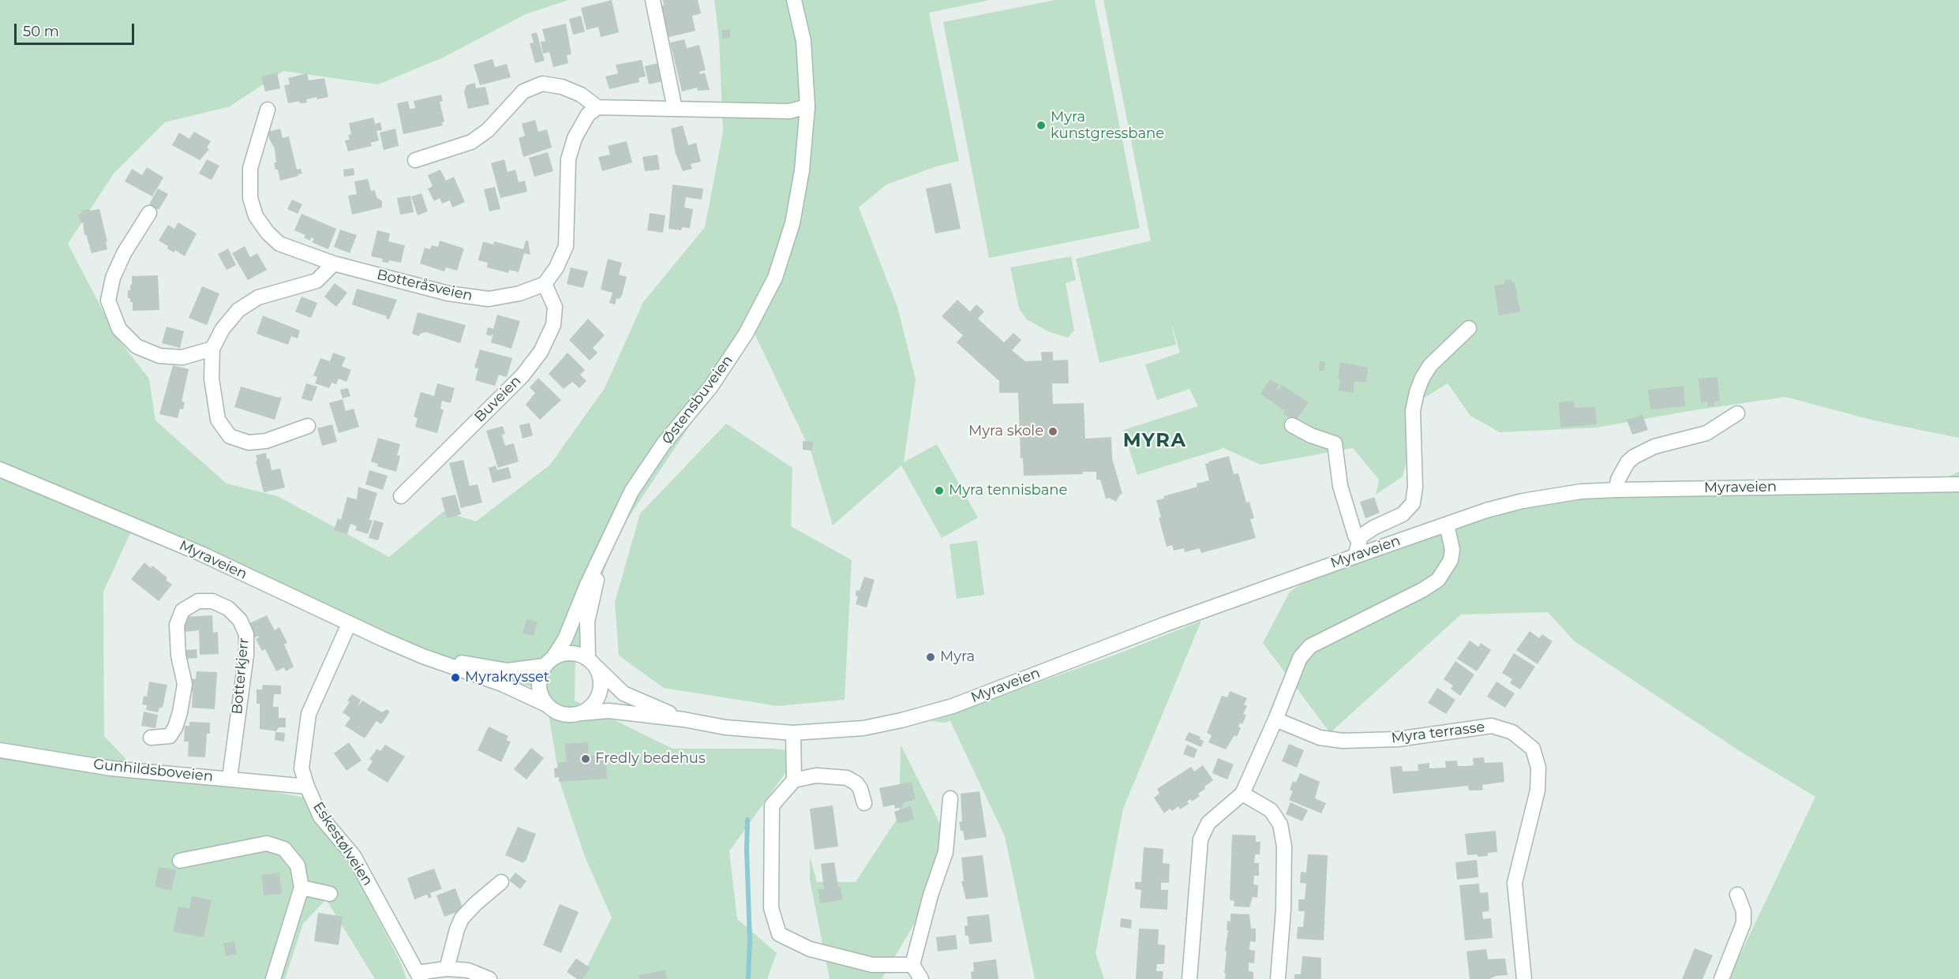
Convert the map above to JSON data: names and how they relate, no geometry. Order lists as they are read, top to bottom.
{
  "streets": {
    "street": [
      "Botteråsveien",
      "Buveien",
      "Østensbuveien",
      "Myraveien",
      "Botterkjerr",
      "Myra terrasse",
      "Gunhildsboveien",
      "Eskestølveien"
    ]
  },
  "crossings": [
    ["Botteråsveien", "Buveien"],
    ["Østensbuveien", "Myraveien"],
    ["Myraveien", "Eskestølveien"],
    ["Botterkjerr", "Gunhildsboveien"],
    ["Gunhildsboveien", "Eskestølveien"]
  ],
  "districts": ["MYRA"],
  "places": [
    "Myra kunstgressbane",
    "Myra skole",
    "Myra tennisbane",
    "Myra",
    "Myrakrysset",
    "Fredly bedehus"
  ],
  "scale_bar": "50 m"
}
